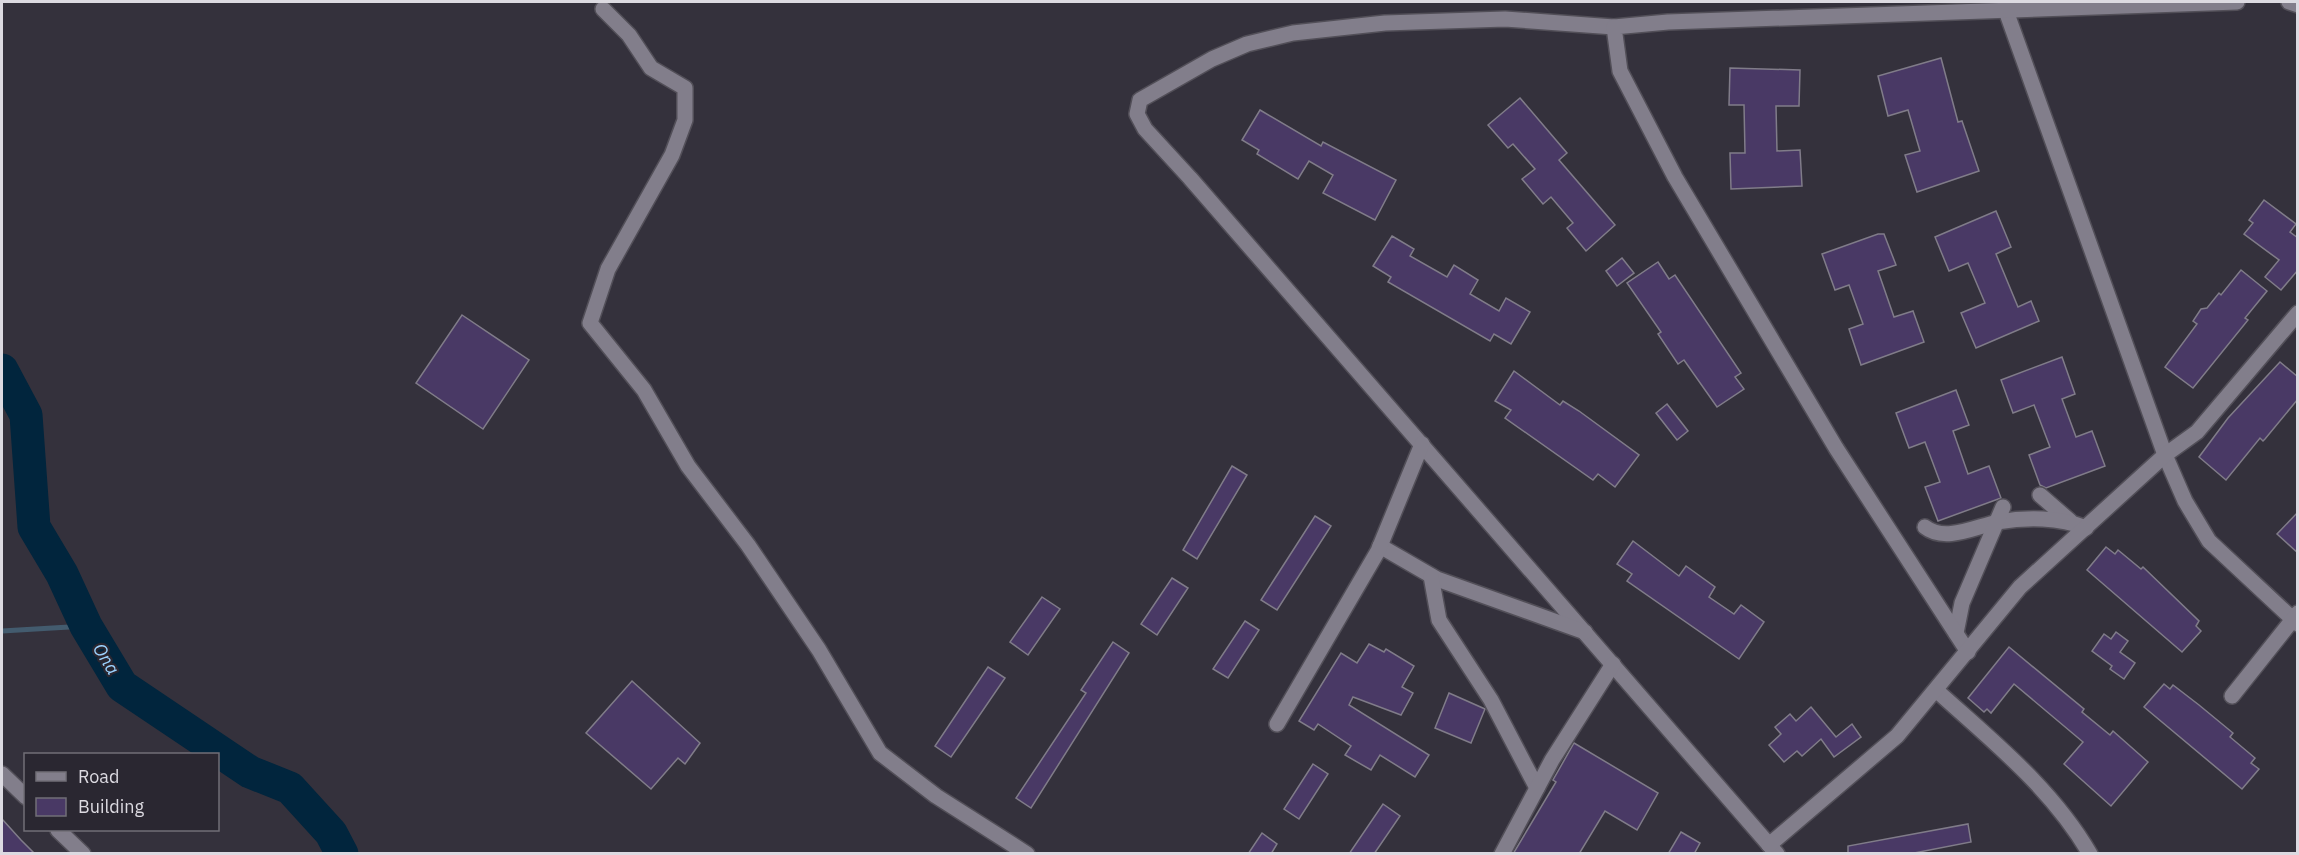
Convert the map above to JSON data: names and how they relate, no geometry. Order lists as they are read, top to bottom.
{
  "water": ["Ona"],
  "legend": ["Road", "Building"]
}
